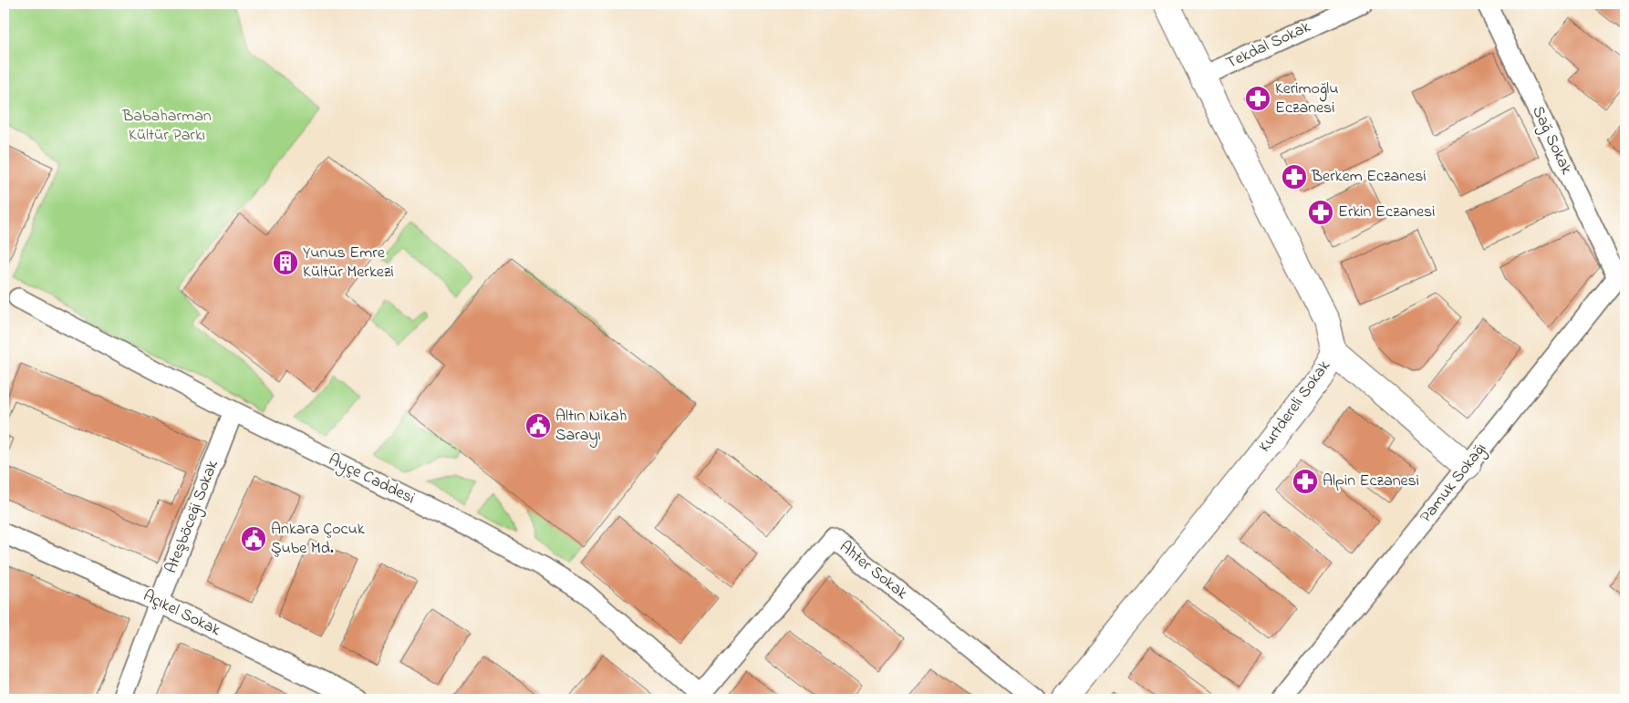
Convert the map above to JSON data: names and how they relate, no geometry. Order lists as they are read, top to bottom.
{
  "streets": {
    "street": [
      "Tekdal Sokak",
      "Sağ Sokak",
      "Kurtdereli Sokak",
      "Ayçe Caddesi",
      "Pamuk Sokağı",
      "Ateşböceği Sokak",
      "Ahter Sokak",
      "Açıkel Sokak"
    ]
  },
  "crossings": [
    ["Tekdal Sokak", "Kurtdereli Sokak"],
    ["Sağ Sokak", "Pamuk Sokağı"],
    ["Ayçe Caddesi", "Ateşböceği Sokak"],
    ["Ayçe Caddesi", "Ahter Sokak"],
    ["Ateşböceği Sokak", "Açıkel Sokak"]
  ],
  "parks": ["Babaharman Kültür Parkı"],
  "places": {
    "pharmacy": [
      "Kerimoğlu Eczanesi",
      "Berkem Eczanesi",
      "Erkin Eczanesi",
      "Alpin Eczanesi"
    ],
    "building": ["Yunus Emre Kültür Merkezi"],
    "public building": ["Altın Nikah Sarayı", "Ankara Çocuk Şube Md."]
  }
}
